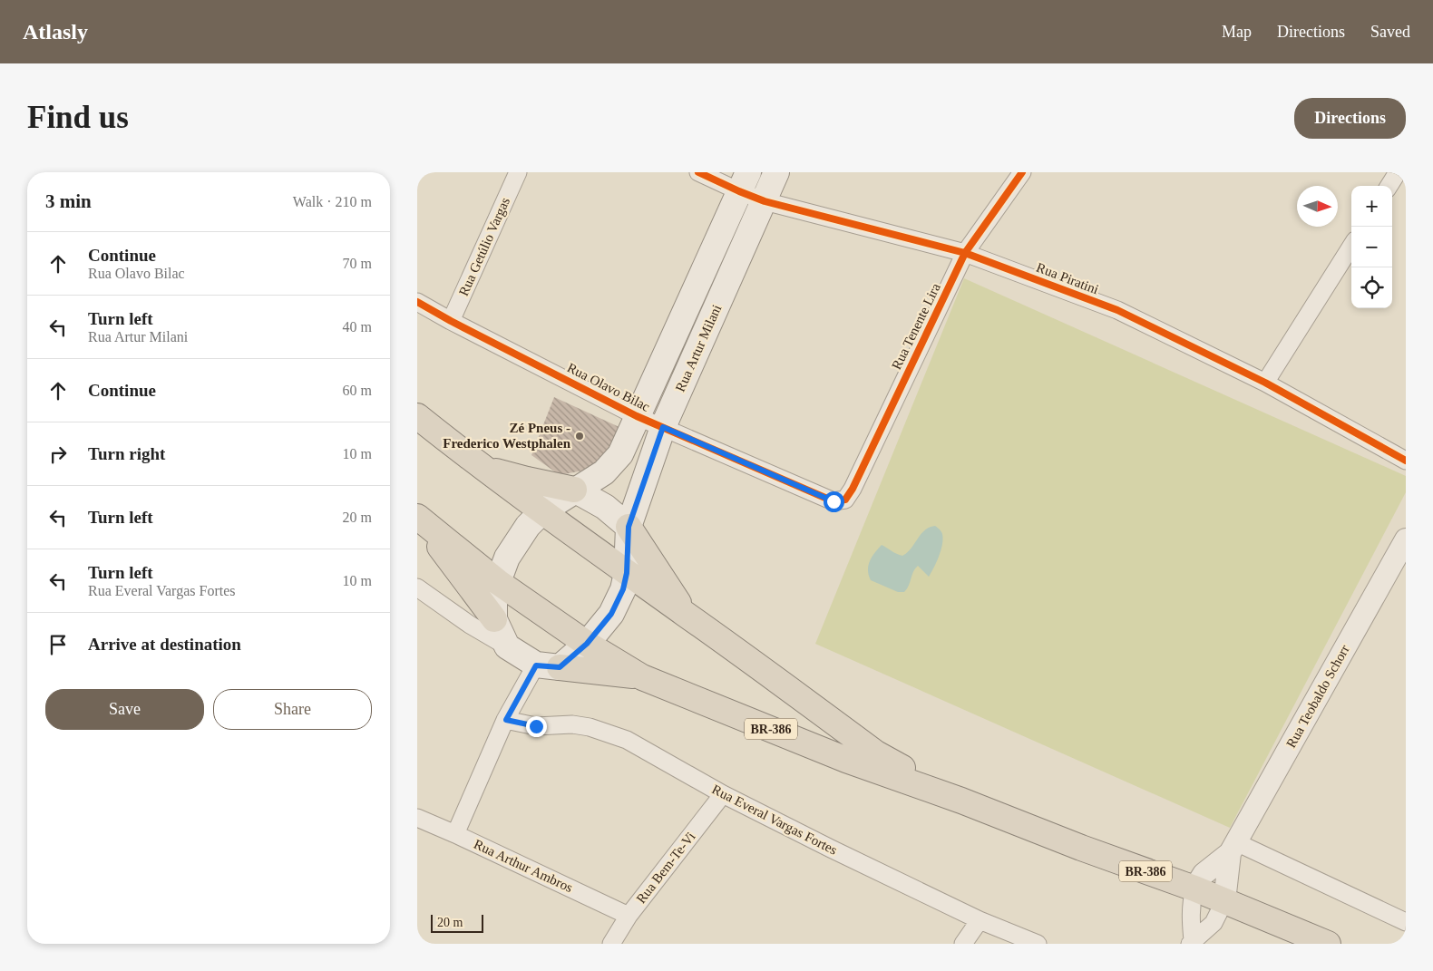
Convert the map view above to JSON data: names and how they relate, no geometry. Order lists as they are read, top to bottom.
{
  "streets": {
    "highway": ["BR-386"],
    "main road": ["Rua Artur Milani"],
    "street": [
      "Rua Getúlio Vargas",
      "Rua Piratini",
      "Rua Tenente Lira",
      "Rua Olavo Bilac",
      "Rua Teobaldo Schorr",
      "Rua Everal Vargas Fortes",
      "Rua Arthur Ambros",
      "Rua Bem-Te-Vi"
    ]
  },
  "crossings": [
    ["Rua Getúlio Vargas", "Rua Olavo Bilac"],
    ["Rua Piratini", "Rua Tenente Lira"],
    ["Rua Piratini", "Rua Artur Milani"],
    ["Rua Tenente Lira", "Rua Olavo Bilac"],
    ["Rua Artur Milani", "Rua Olavo Bilac"],
    ["Rua Artur Milani", "BR-386"],
    ["Rua Teobaldo Schorr", "BR-386"],
    ["Rua Everal Vargas Fortes", "Rua Bem-Te-Vi"],
    ["Rua Arthur Ambros", "Rua Bem-Te-Vi"]
  ],
  "places": ["Zé Pneus - Frederico Westphalen"],
  "scale_bar": "20 m",
  "north": "right",
  "page": {
    "header": "Atlasly",
    "nav": ["Map", "Directions", "Saved"],
    "buttons": [
      "Directions",
      ["Save", "Share"]
    ],
    "title": "Find us",
    "heading": ["3 min", "Walk · 210 m"],
    "map_buttons": ["+", "−"],
    "list": [
      ["Continue", "Rua Olavo Bilac", "70 m"],
      ["Turn left", "Rua Artur Milani", "40 m"],
      ["Continue", "60 m"],
      ["Turn right", "10 m"],
      ["Turn left", "20 m"],
      ["Turn left", "Rua Everal Vargas Fortes", "10 m"],
      "Arrive at destination"
    ],
    "scale": "20 m"
  }
}
